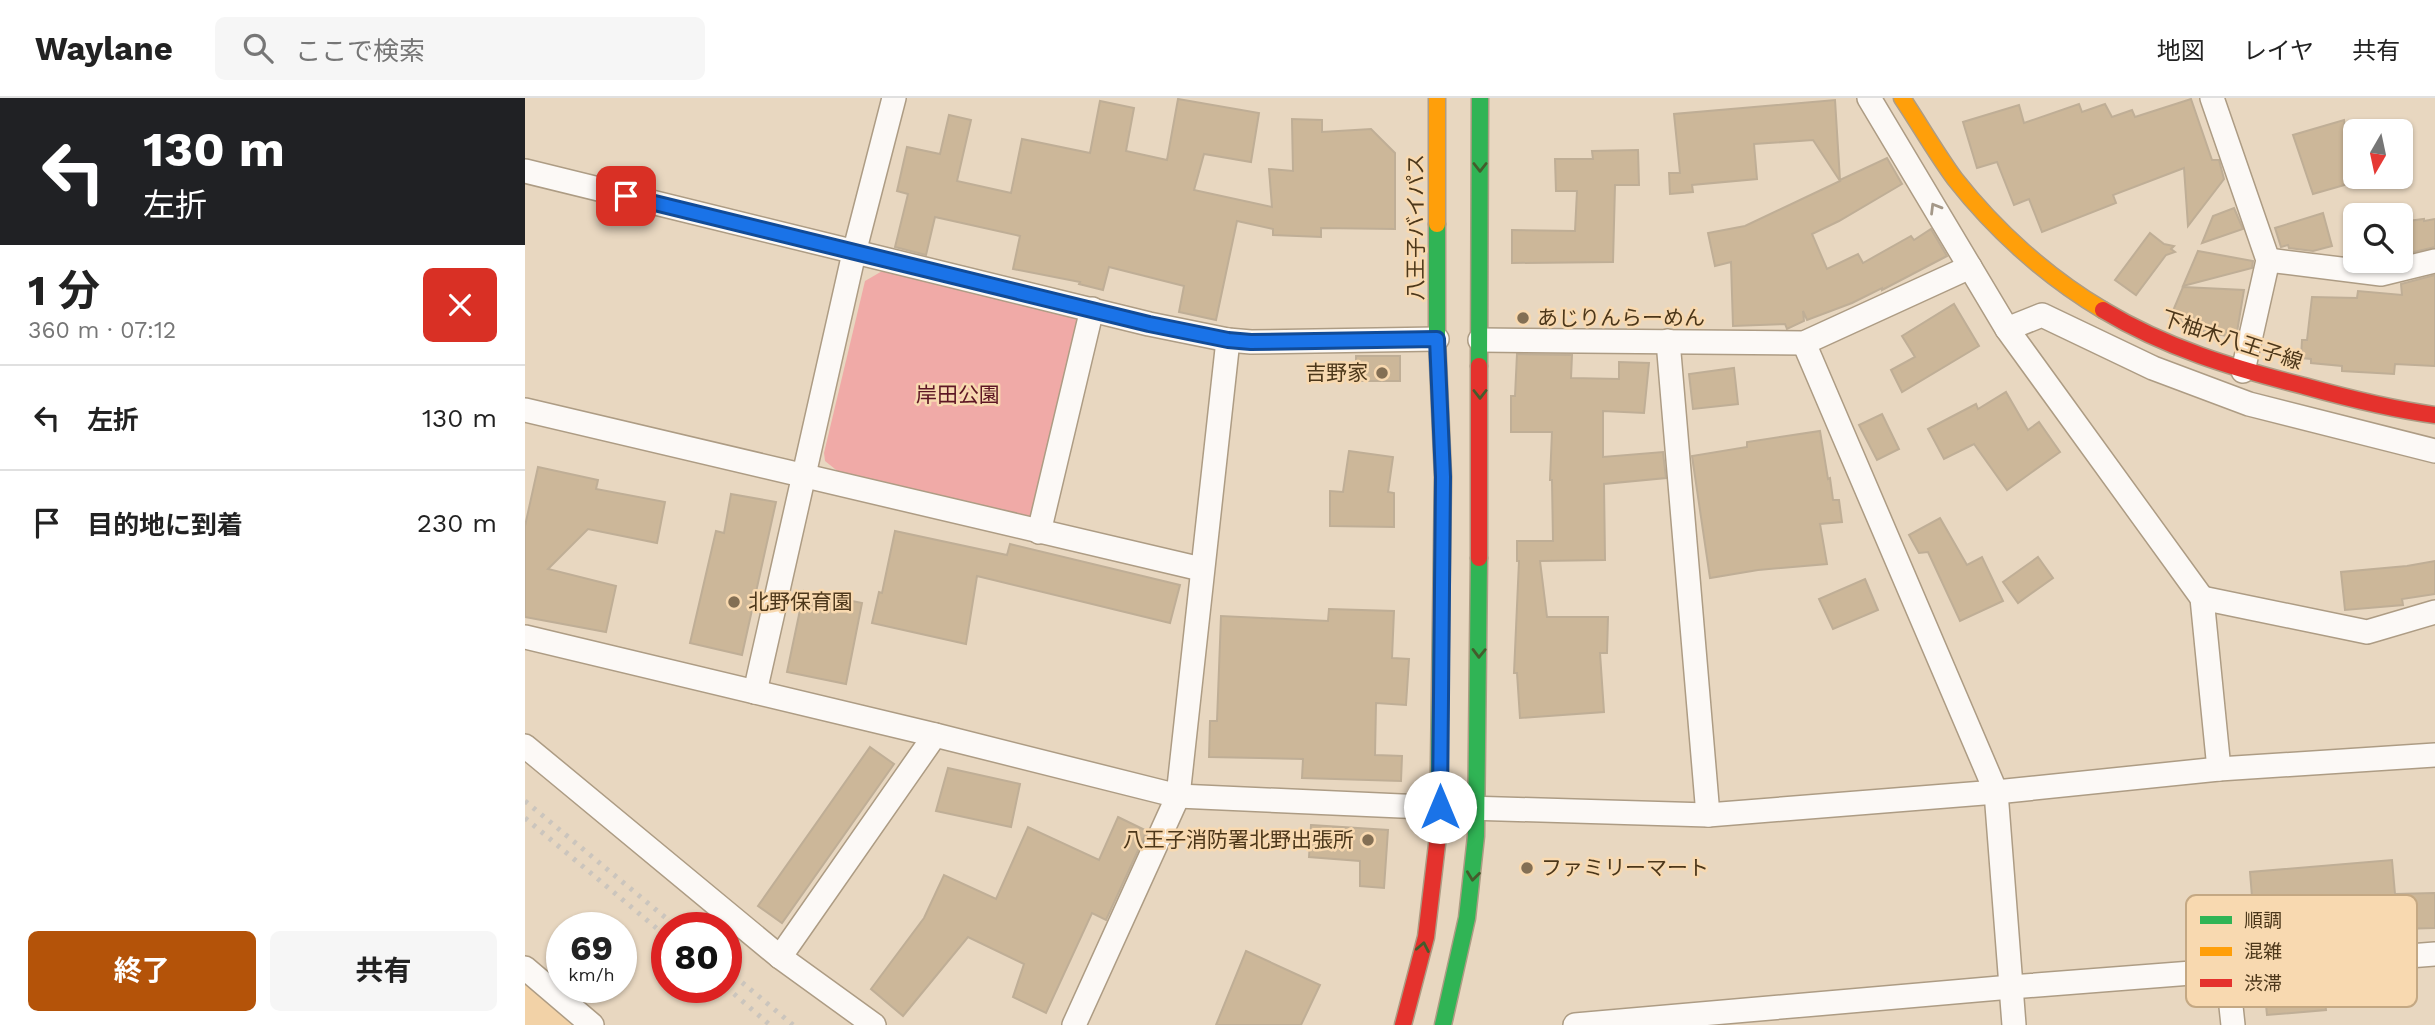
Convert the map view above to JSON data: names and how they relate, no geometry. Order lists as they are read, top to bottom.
{
  "streets": {
    "main road": ["八王子バイパス", "下柚木八王子線"]
  },
  "parks": ["岸田公園"],
  "places": [
    "あじりんらーめん",
    "吉野家",
    "北野保育園",
    "八王子消防署北野出張所",
    "ファミリーマート"
  ],
  "legend": ["順調", "混雑", "渋滞"],
  "north": "bottom",
  "page": {
    "header": "Waylane",
    "search": "ここで検索",
    "nav": ["地図", "レイヤ", "共有"],
    "turn": ["130 m", "左折"],
    "heading": ["1 分", "360 m · 07:12"],
    "list": [
      {
        "name": "左折",
        "value": "130 m"
      },
      {
        "name": "目的地に到着",
        "value": "230 m"
      }
    ],
    "speed": "69 km/h",
    "limit": "80",
    "buttons": ["終了", "共有"]
  }
}
